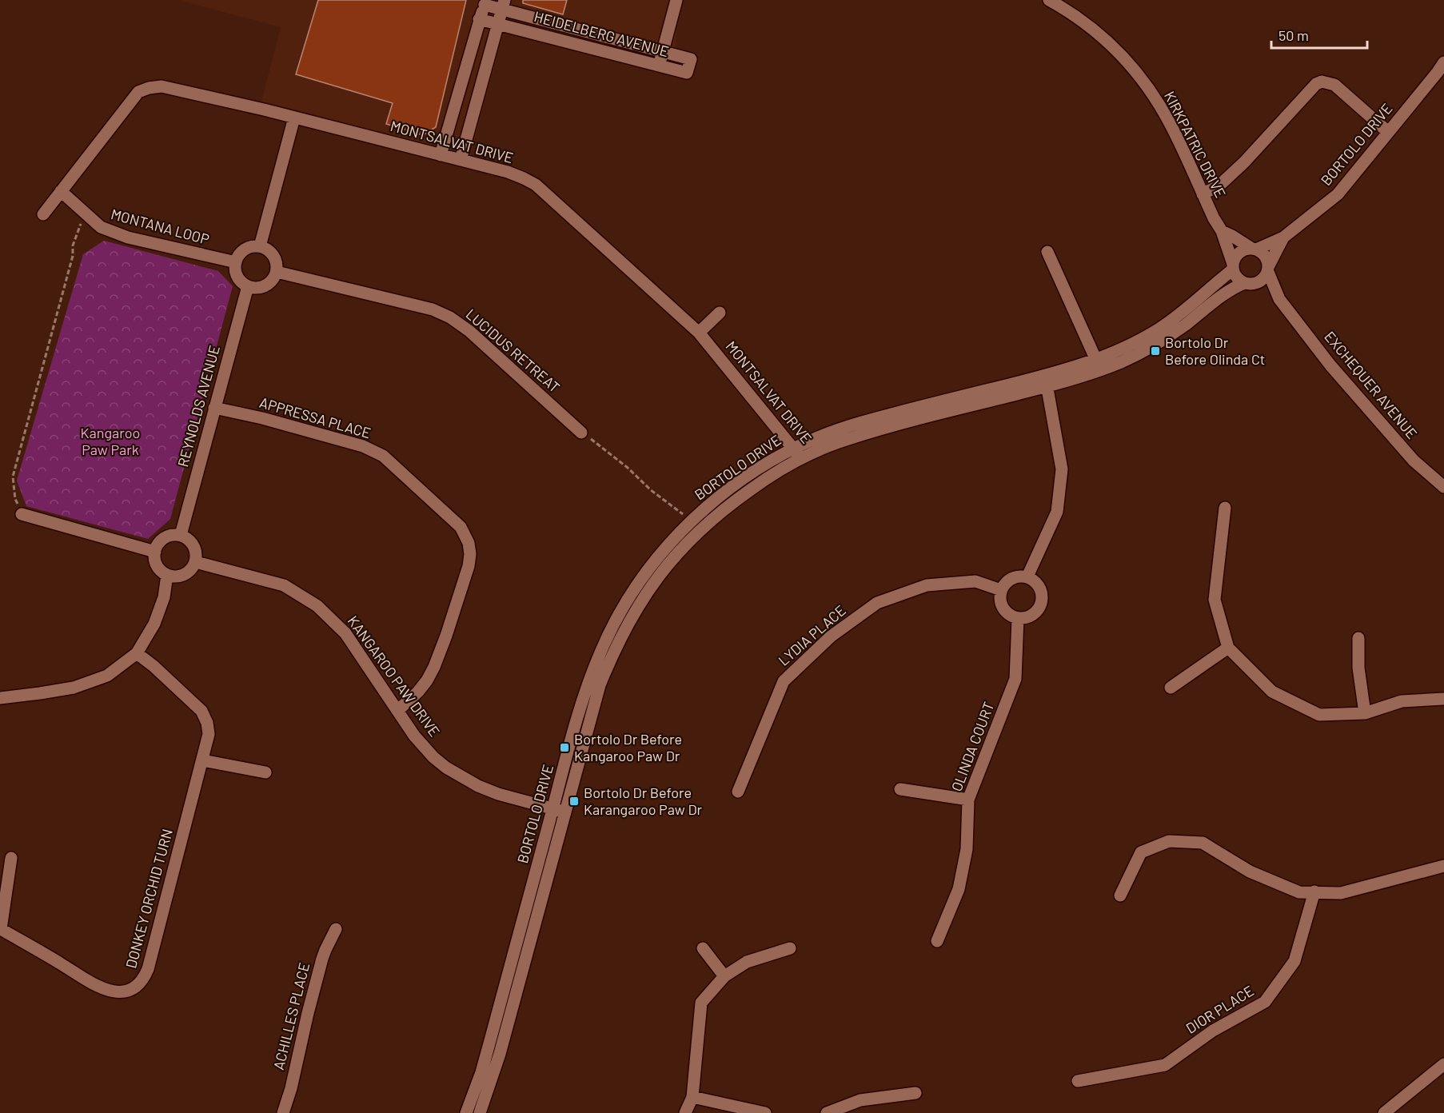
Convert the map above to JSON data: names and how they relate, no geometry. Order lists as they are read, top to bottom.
{
  "streets": {
    "street": [
      "HEIDELBERG AVENUE",
      "MONTSALVAT DRIVE",
      "KIRKPATRIC DRIVE",
      "BORTOLO DRIVE",
      "MONTANA LOOP",
      "LUCIDUS RETREAT",
      "EXCHEQUER AVENUE",
      "REYNOLDS AVENUE",
      "APPRESSA PLACE",
      "LYDIA PLACE",
      "KANGAROO PAW DRIVE",
      "OLINDA COURT",
      "DONKEY ORCHID TURN",
      "DIOR PLACE",
      "ACHILLES PLACE"
    ]
  },
  "crossings": [
    ["MONTSALVAT DRIVE", "BORTOLO DRIVE"],
    ["MONTSALVAT DRIVE", "MONTANA LOOP"],
    ["KIRKPATRIC DRIVE", "BORTOLO DRIVE"],
    ["KIRKPATRIC DRIVE", "EXCHEQUER AVENUE"],
    ["BORTOLO DRIVE", "EXCHEQUER AVENUE"],
    ["BORTOLO DRIVE", "KANGAROO PAW DRIVE"],
    ["MONTANA LOOP", "LUCIDUS RETREAT"],
    ["MONTANA LOOP", "REYNOLDS AVENUE"],
    ["LUCIDUS RETREAT", "REYNOLDS AVENUE"],
    ["REYNOLDS AVENUE", "APPRESSA PLACE"],
    ["REYNOLDS AVENUE", "KANGAROO PAW DRIVE"],
    ["APPRESSA PLACE", "KANGAROO PAW DRIVE"],
    ["LYDIA PLACE", "OLINDA COURT"]
  ],
  "parks": ["Kangaroo Paw Park"],
  "places": {
    "transit": ["Bortolo Dr Before Olinda Ct", "Bortolo Dr Before Kangaroo Paw Dr", "Bortolo Dr Before Karangaroo Paw Dr"]
  },
  "scale_bar": "50 m"
}
